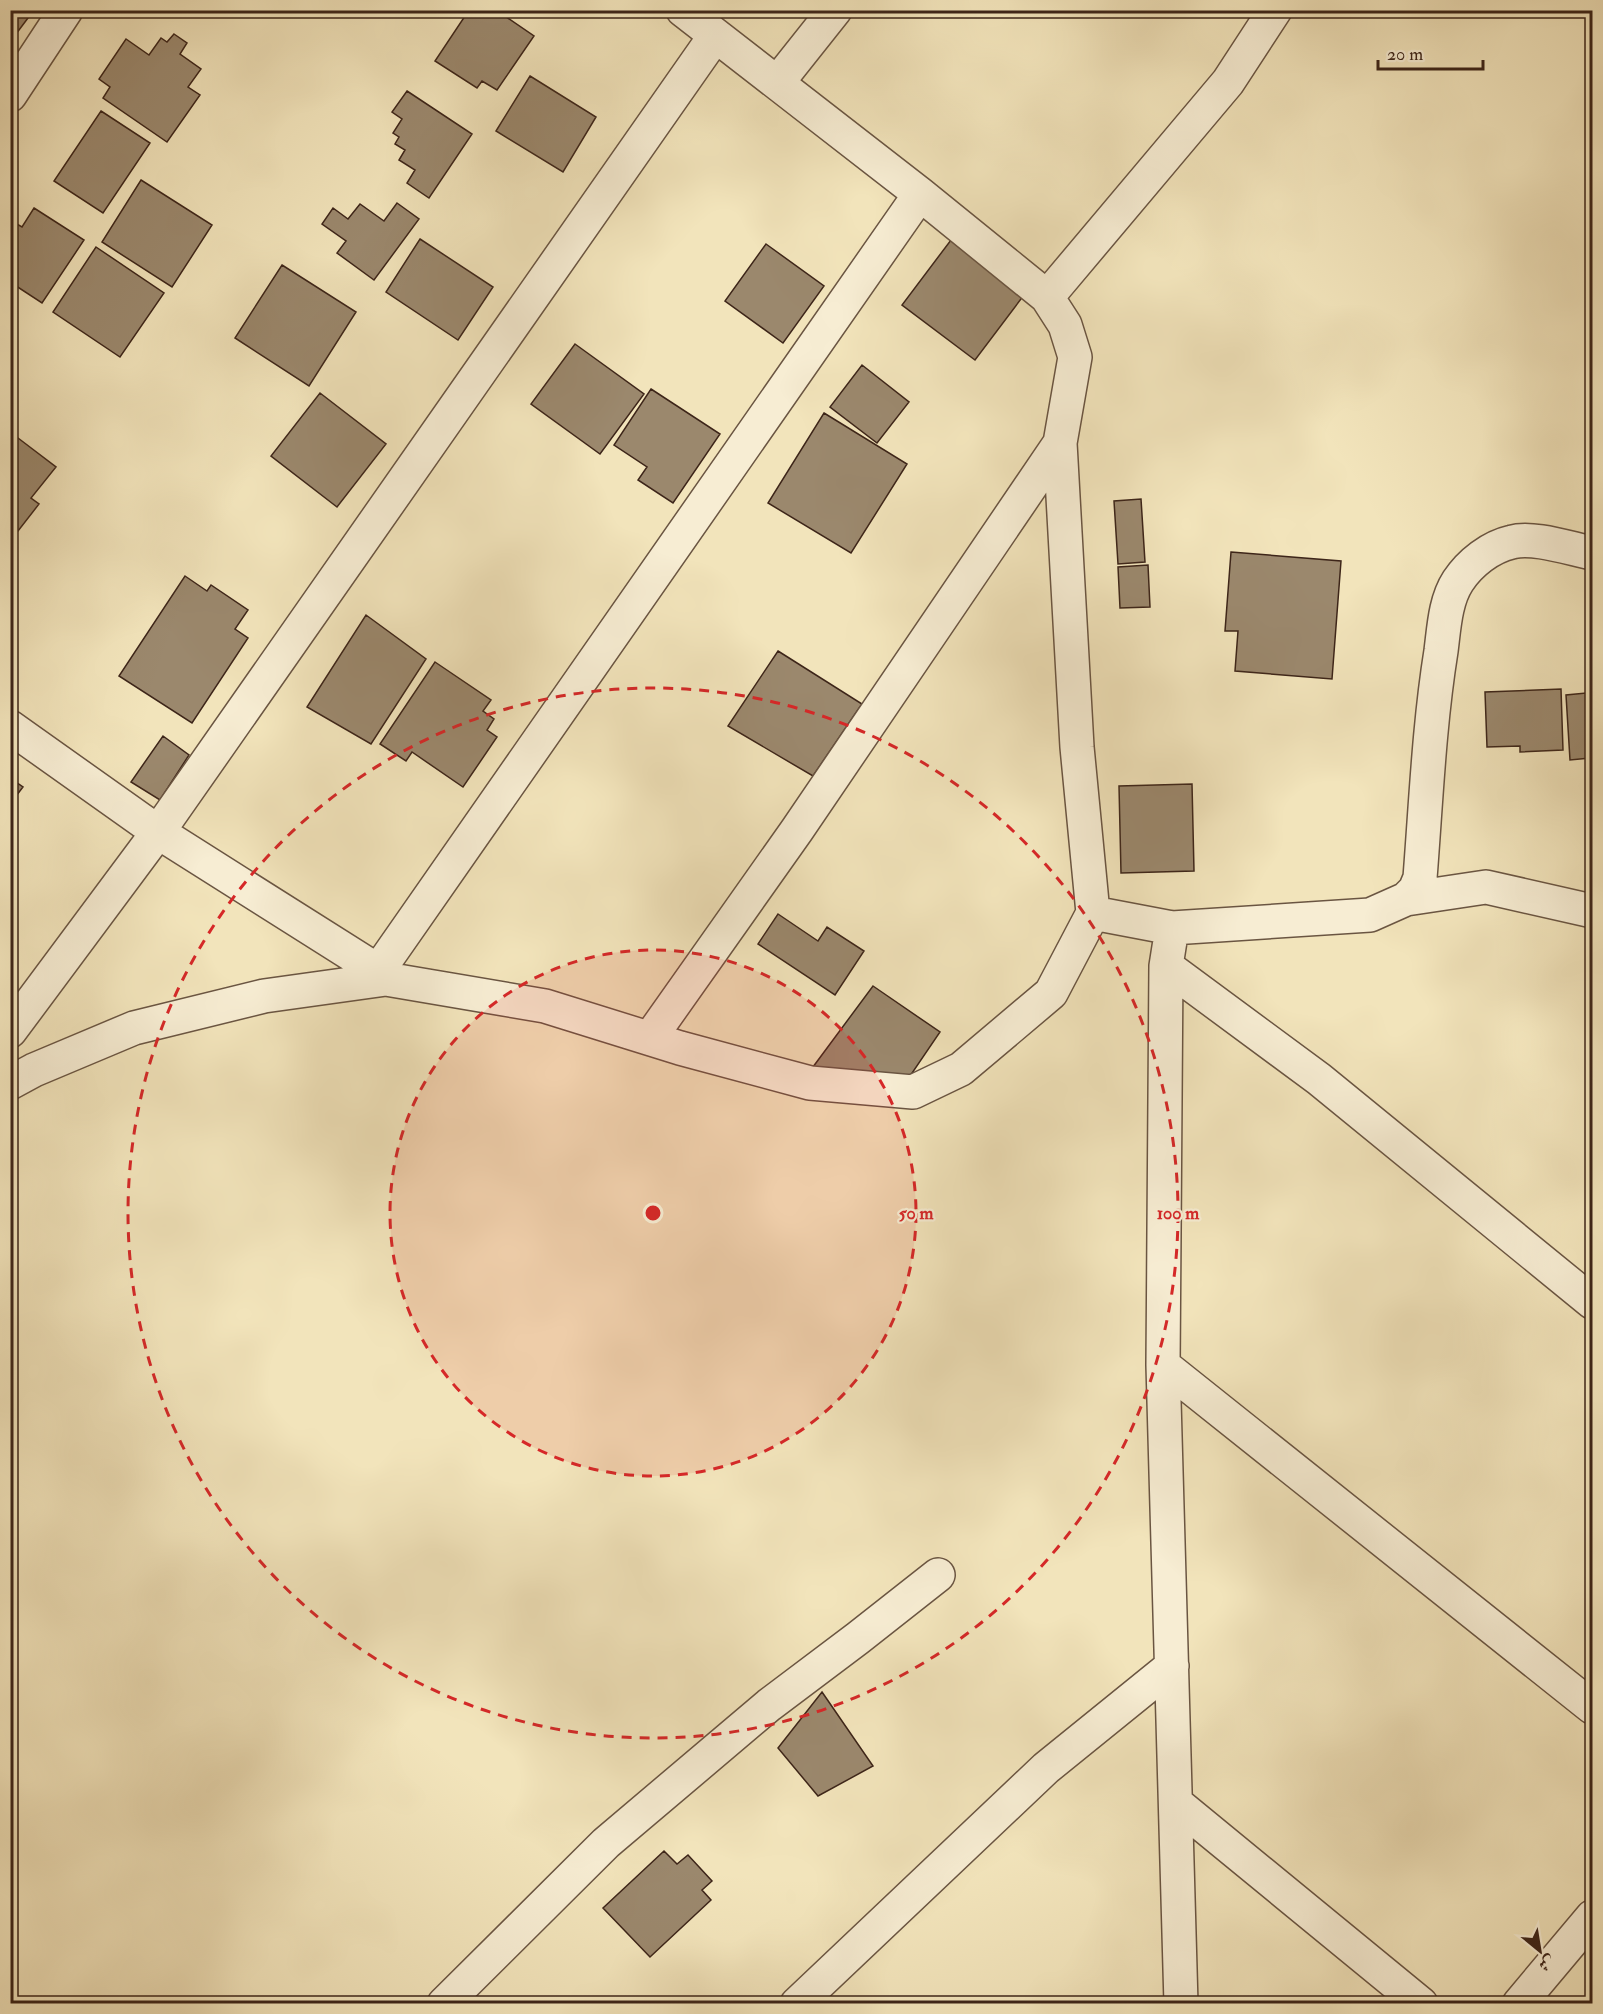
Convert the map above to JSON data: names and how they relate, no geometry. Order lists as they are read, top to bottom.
{
  "scale_bar": "20 m",
  "north": "bottom right",
  "rings": ["50 m", "100 m"]
}
